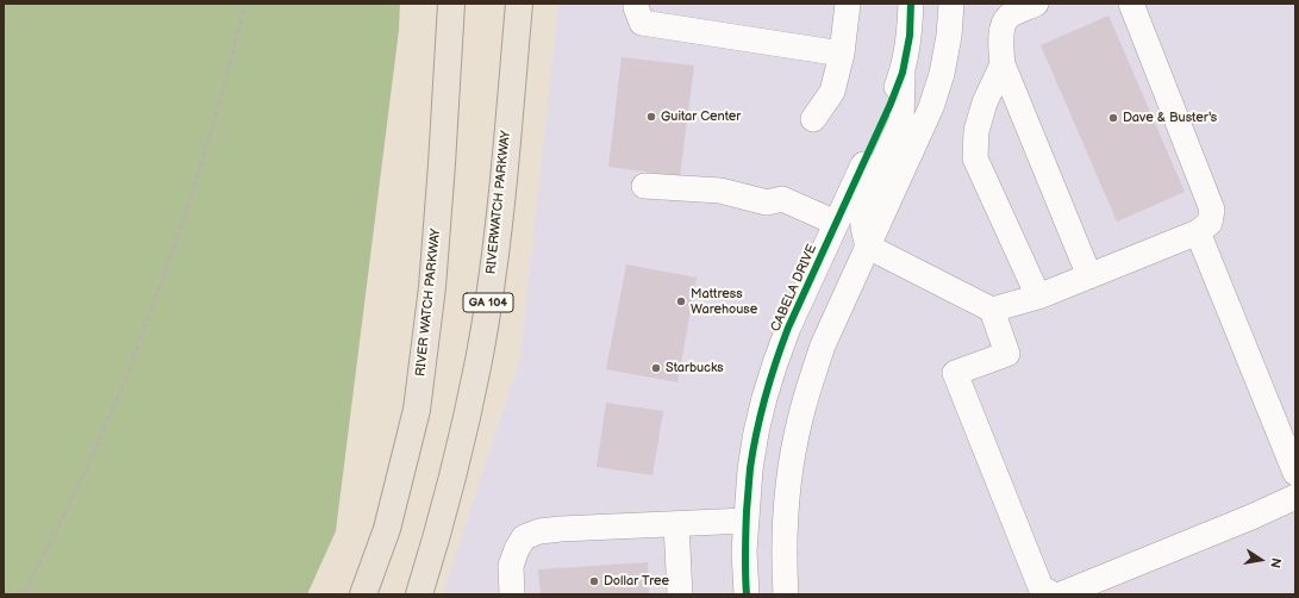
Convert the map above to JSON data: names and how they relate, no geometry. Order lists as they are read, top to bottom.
{
  "streets": {
    "main road": ["RIVERWATCH PARKWAY", "RIVER WATCH PARKWAY", "GA 104"],
    "street": ["CABELA DRIVE"]
  },
  "places": [
    "Guitar Center",
    "Dave & Buster's",
    "Mattress Warehouse",
    "Starbucks",
    "Dollar Tree"
  ],
  "north": "right"
}
